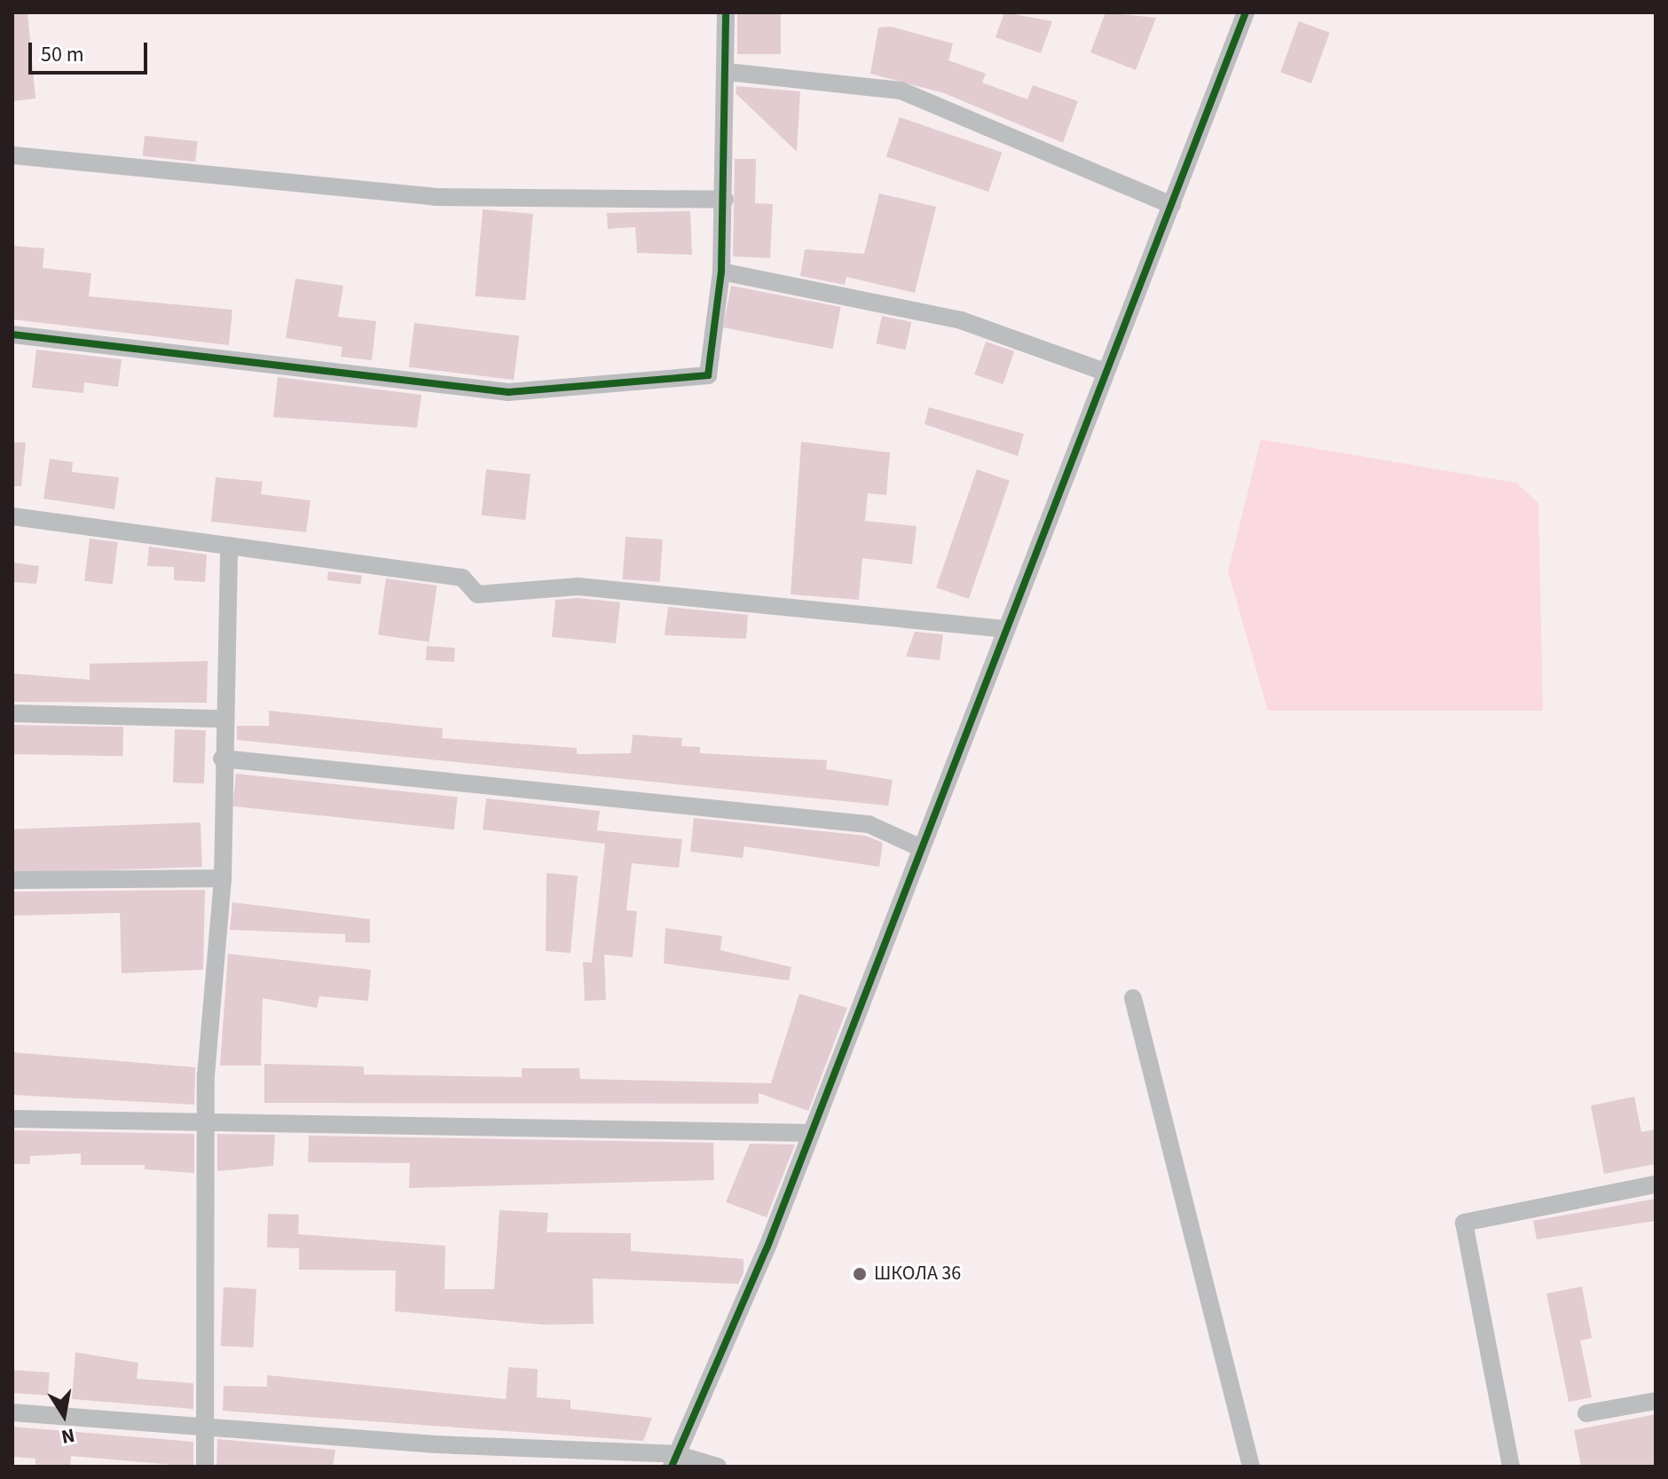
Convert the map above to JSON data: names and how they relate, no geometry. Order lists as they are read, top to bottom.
{
  "places": ["ШКОЛА 36"],
  "scale_bar": "50 m",
  "north": "bottom"
}
